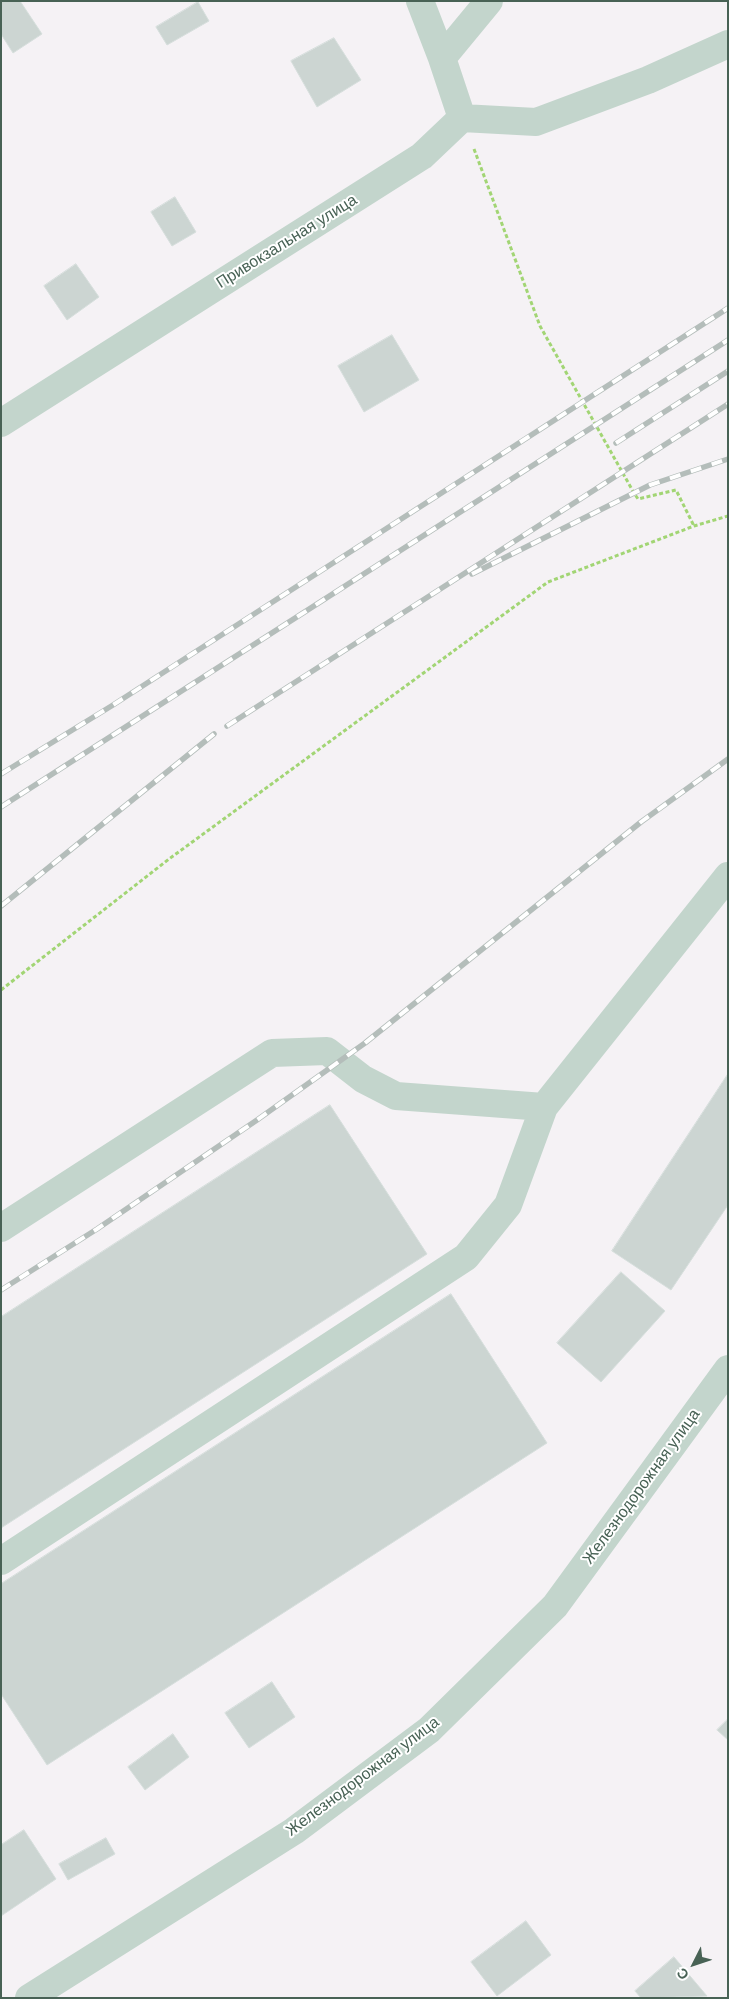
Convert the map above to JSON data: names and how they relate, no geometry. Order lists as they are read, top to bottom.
{
  "streets": {
    "street": ["Привокзальная улица", "Железнодорожная улица"]
  },
  "north": "bottom left"
}
